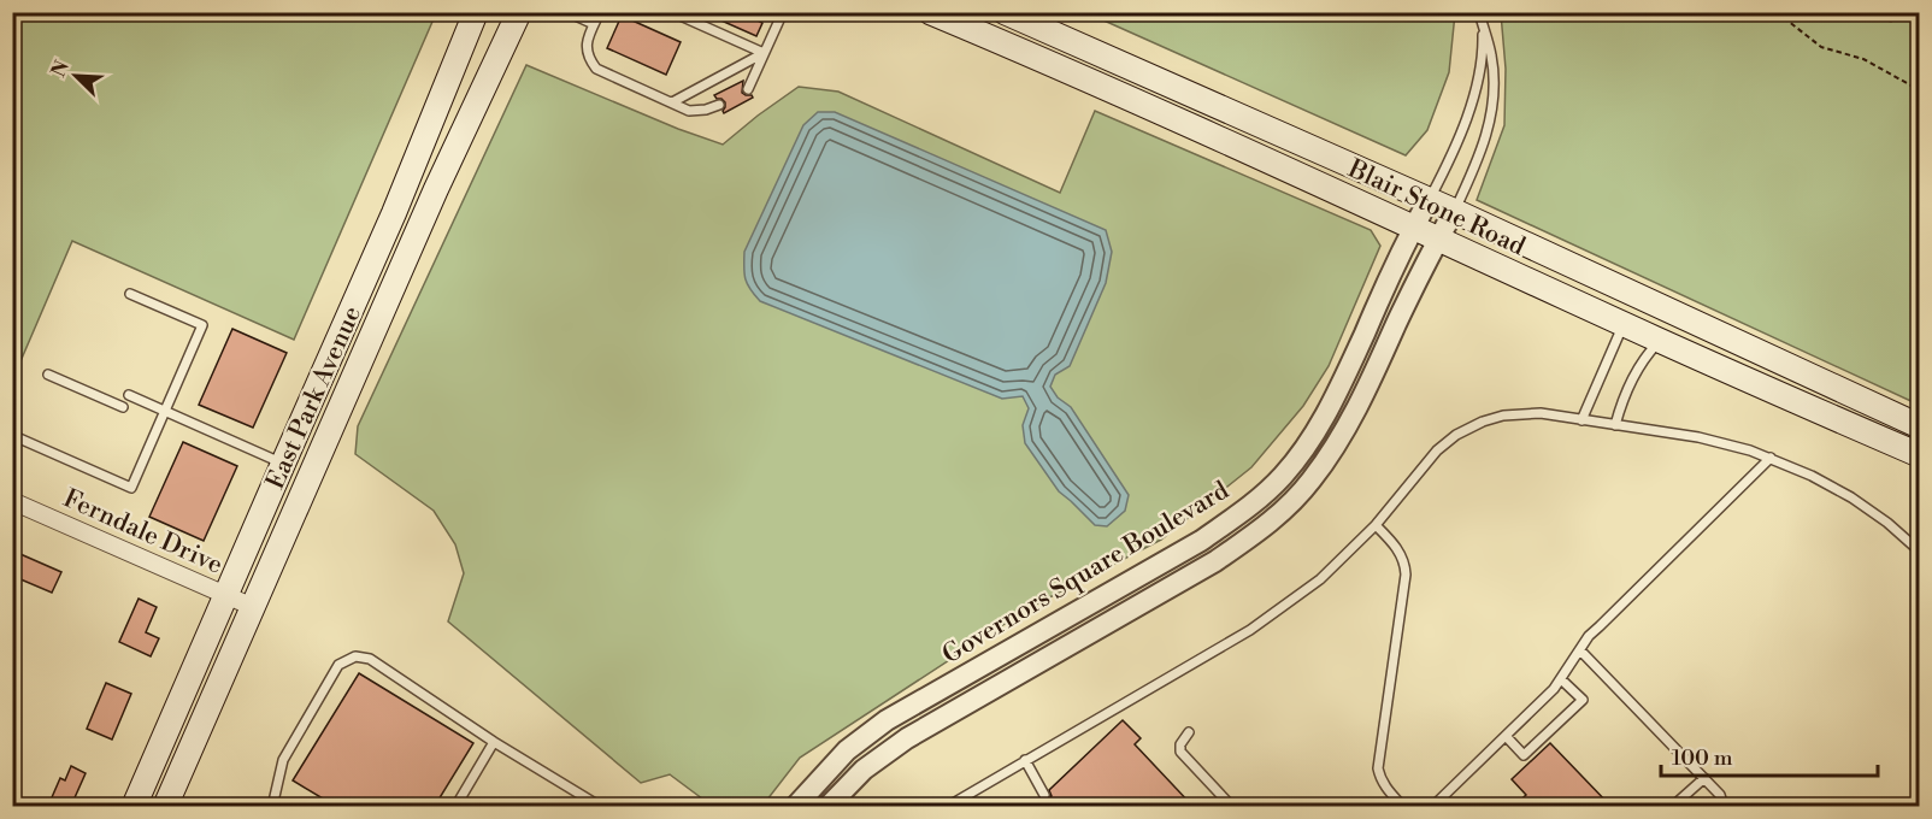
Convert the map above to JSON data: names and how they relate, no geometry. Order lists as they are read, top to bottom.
{
  "streets": {
    "main road": ["Blair Stone Road", "East Park Avenue"],
    "street": ["Ferndale Drive", "Governors Square Boulevard"]
  },
  "crossings": [
    ["Blair Stone Road", "Governors Square Boulevard"],
    ["East Park Avenue", "Ferndale Drive"]
  ],
  "scale_bar": "100 m",
  "north": "top left"
}
